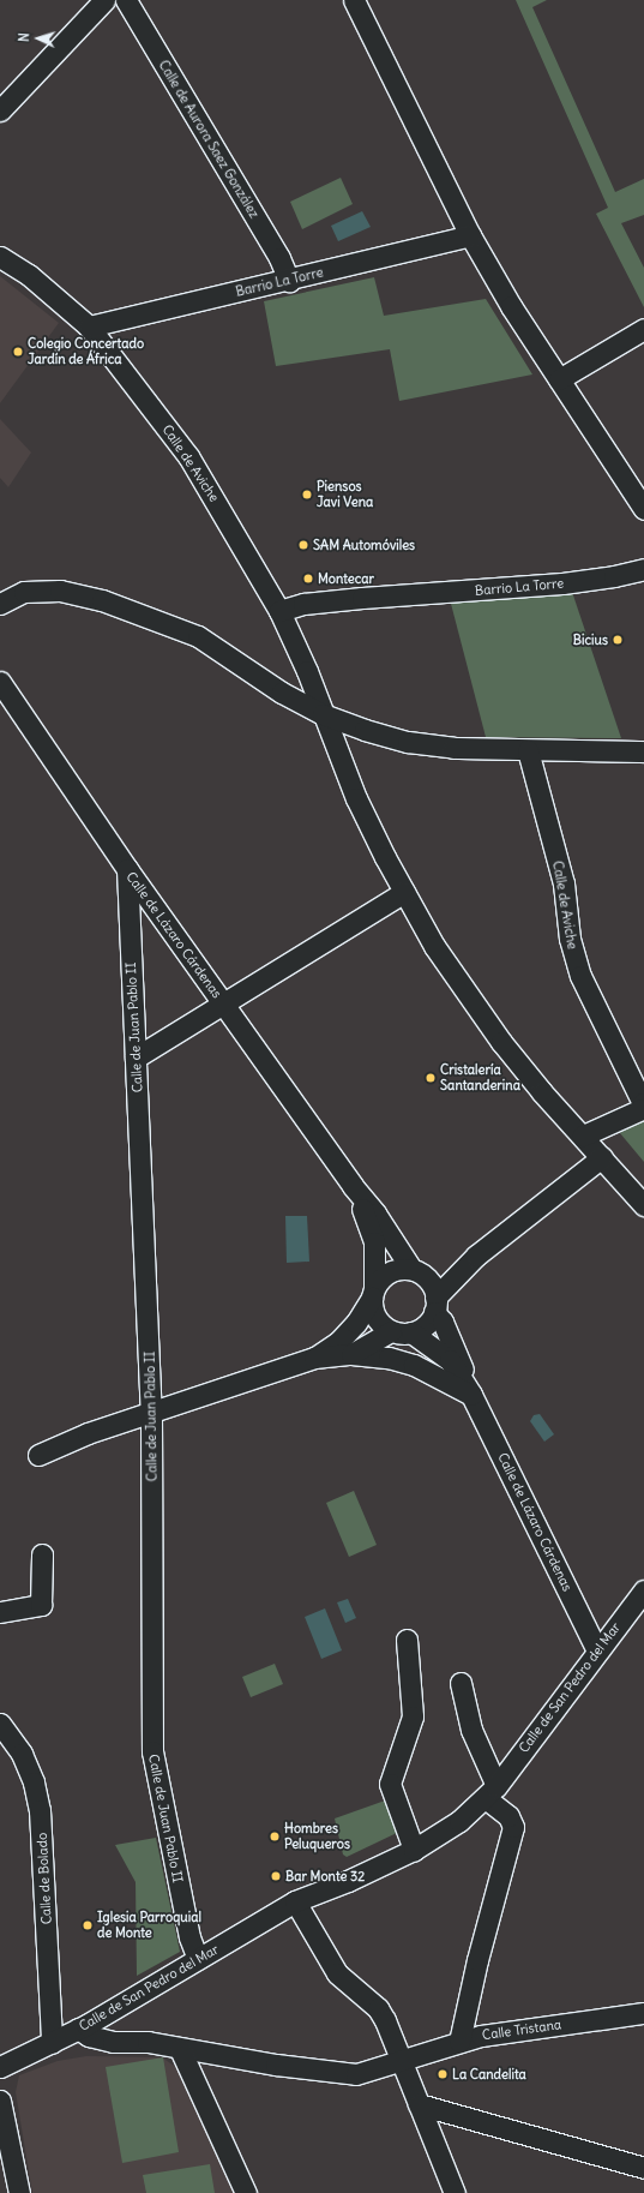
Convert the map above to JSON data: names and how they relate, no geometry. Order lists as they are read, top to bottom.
{
  "streets": {
    "street": [
      "Calle de Aurora Saez González",
      "Barrio La Torre",
      "Calle de Aviche",
      "Calle de Lázaro Cárdenas",
      "Calle de Juan Pablo II",
      "Calle de San Pedro del Mar",
      "Calle de Bolado",
      "Calle Tristana"
    ]
  },
  "crossings": [
    ["Calle de Aurora Saez González", "Barrio La Torre"],
    ["Barrio La Torre", "Calle de Aviche"],
    ["Calle de Lázaro Cárdenas", "Calle de Juan Pablo II"],
    ["Calle de Lázaro Cárdenas", "Calle de San Pedro del Mar"],
    ["Calle de Juan Pablo II", "Calle de San Pedro del Mar"],
    ["Calle de San Pedro del Mar", "Calle de Bolado"],
    ["Calle de San Pedro del Mar", "Calle Tristana"]
  ],
  "places": [
    "Colegio Concertado Jardín de África",
    "Piensos Javi Vena",
    "SAM Automóviles",
    "Montecar",
    "Bicius",
    "Cristalería Santanderina",
    "Hombres Peluqueros",
    "Bar Monte 32",
    "Iglesia Parroquial de Monte",
    "La Candelita"
  ],
  "north": "left"
}
